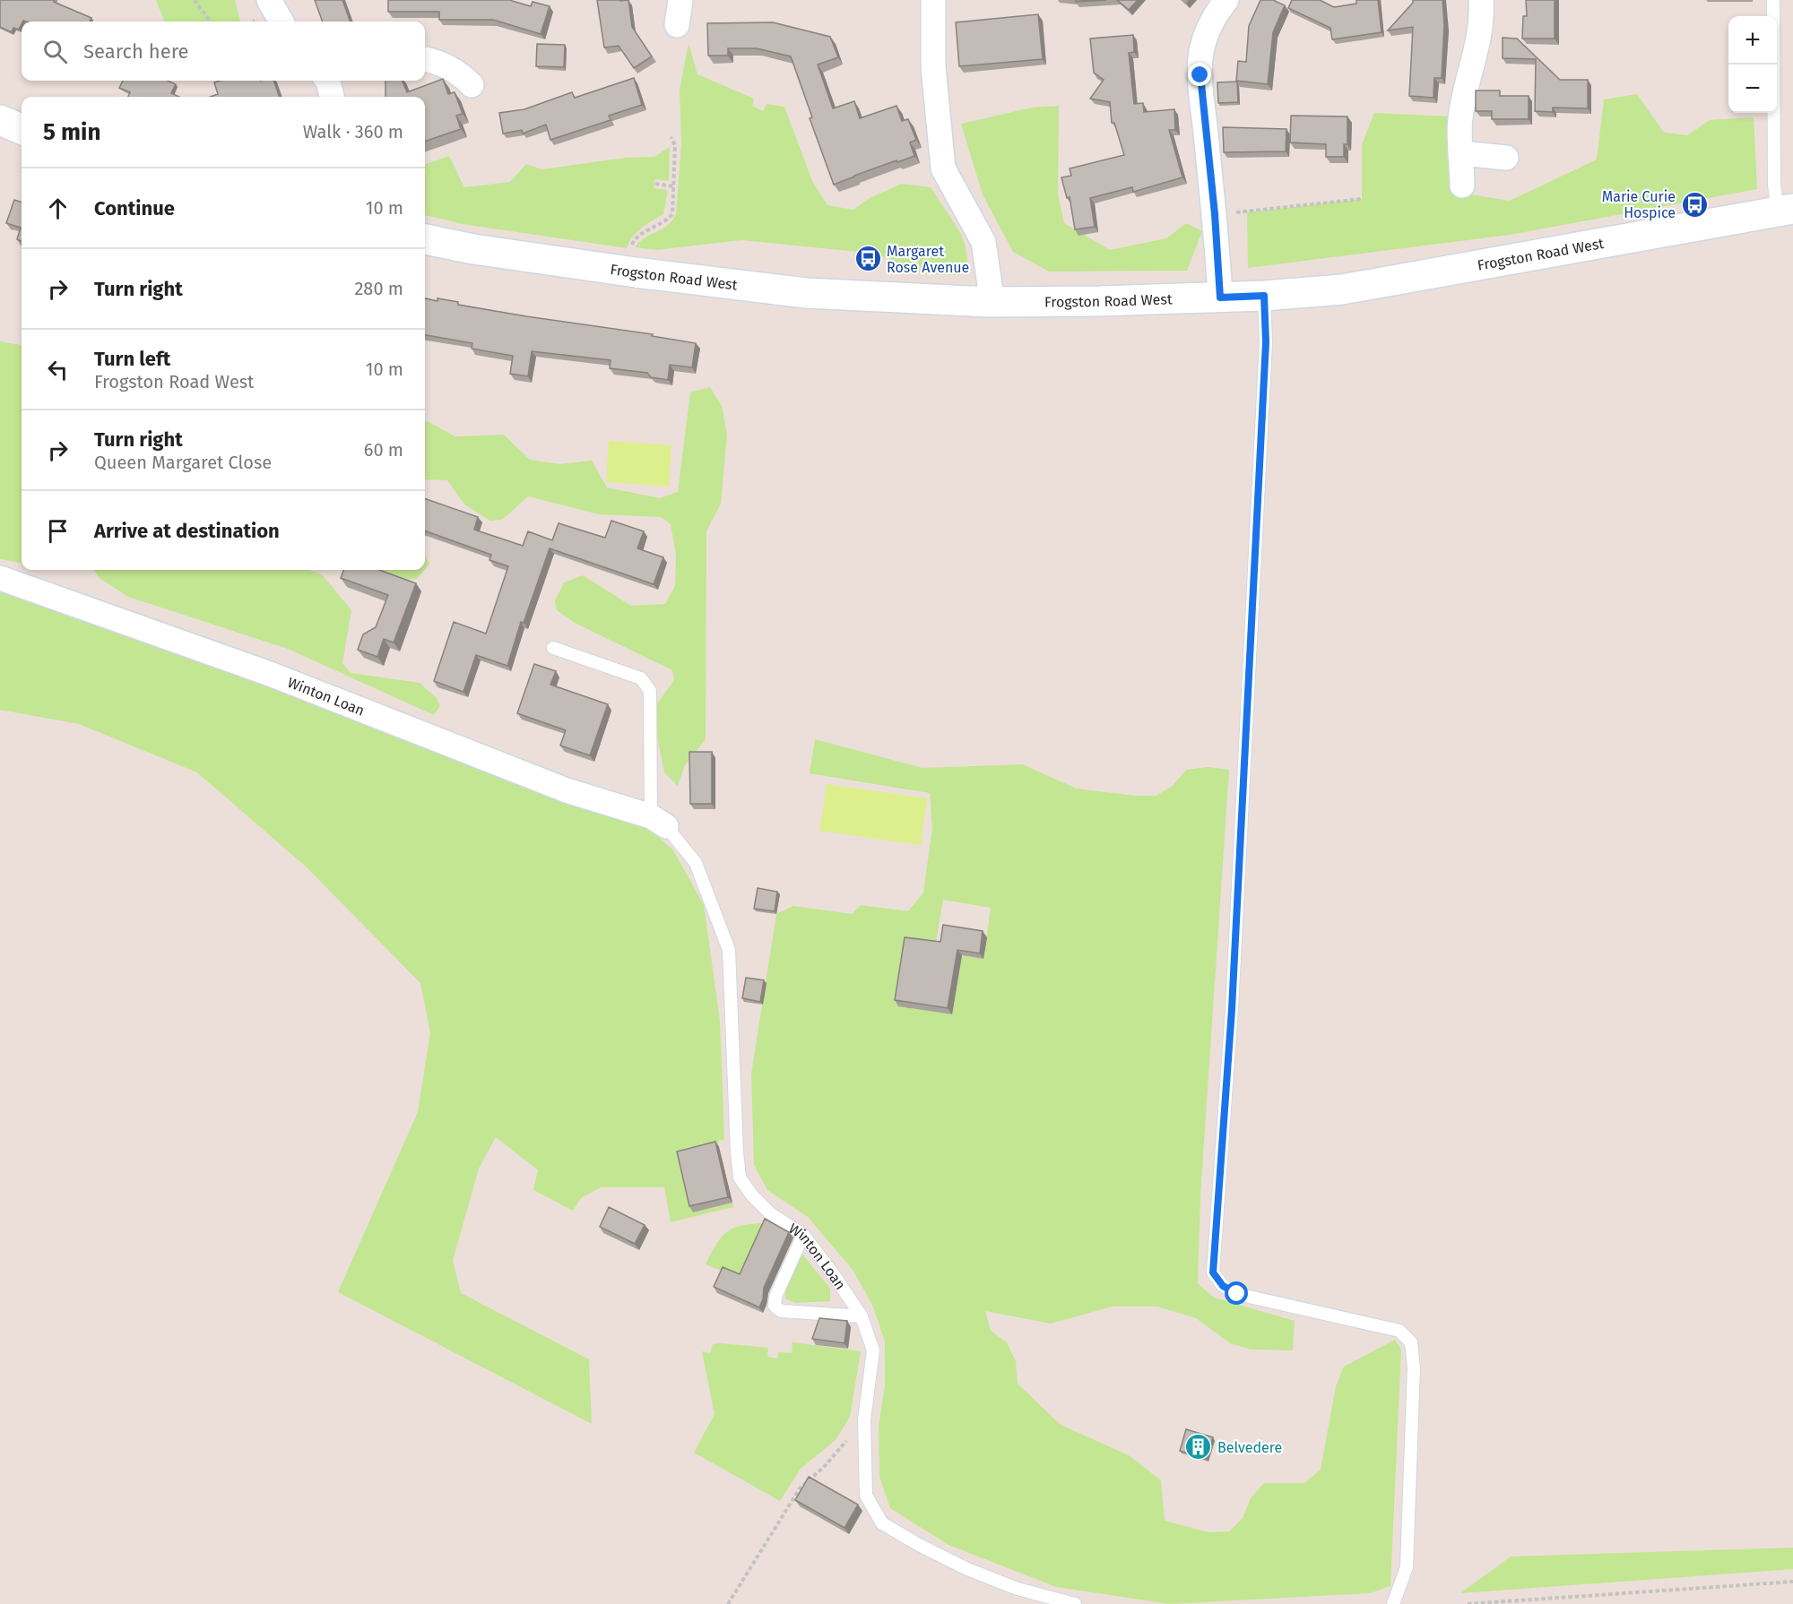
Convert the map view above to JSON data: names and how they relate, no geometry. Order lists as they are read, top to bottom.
{
  "streets": {
    "main road": ["Frogston Road West"],
    "street": ["Winton Loan"]
  },
  "places": {
    "bus stop": ["Marie Curie Hospice", "Margaret Rose Avenue"],
    "building": ["Belvedere"]
  },
  "page": {
    "map_buttons": ["+", "−"],
    "search": "Search here",
    "heading": ["5 min", "Walk · 360 m"],
    "list": [
      ["Continue", "10 m"],
      ["Turn right", "280 m"],
      ["Turn left", "Frogston Road West", "10 m"],
      ["Turn right", "Queen Margaret Close", "60 m"],
      "Arrive at destination"
    ]
  }
}
